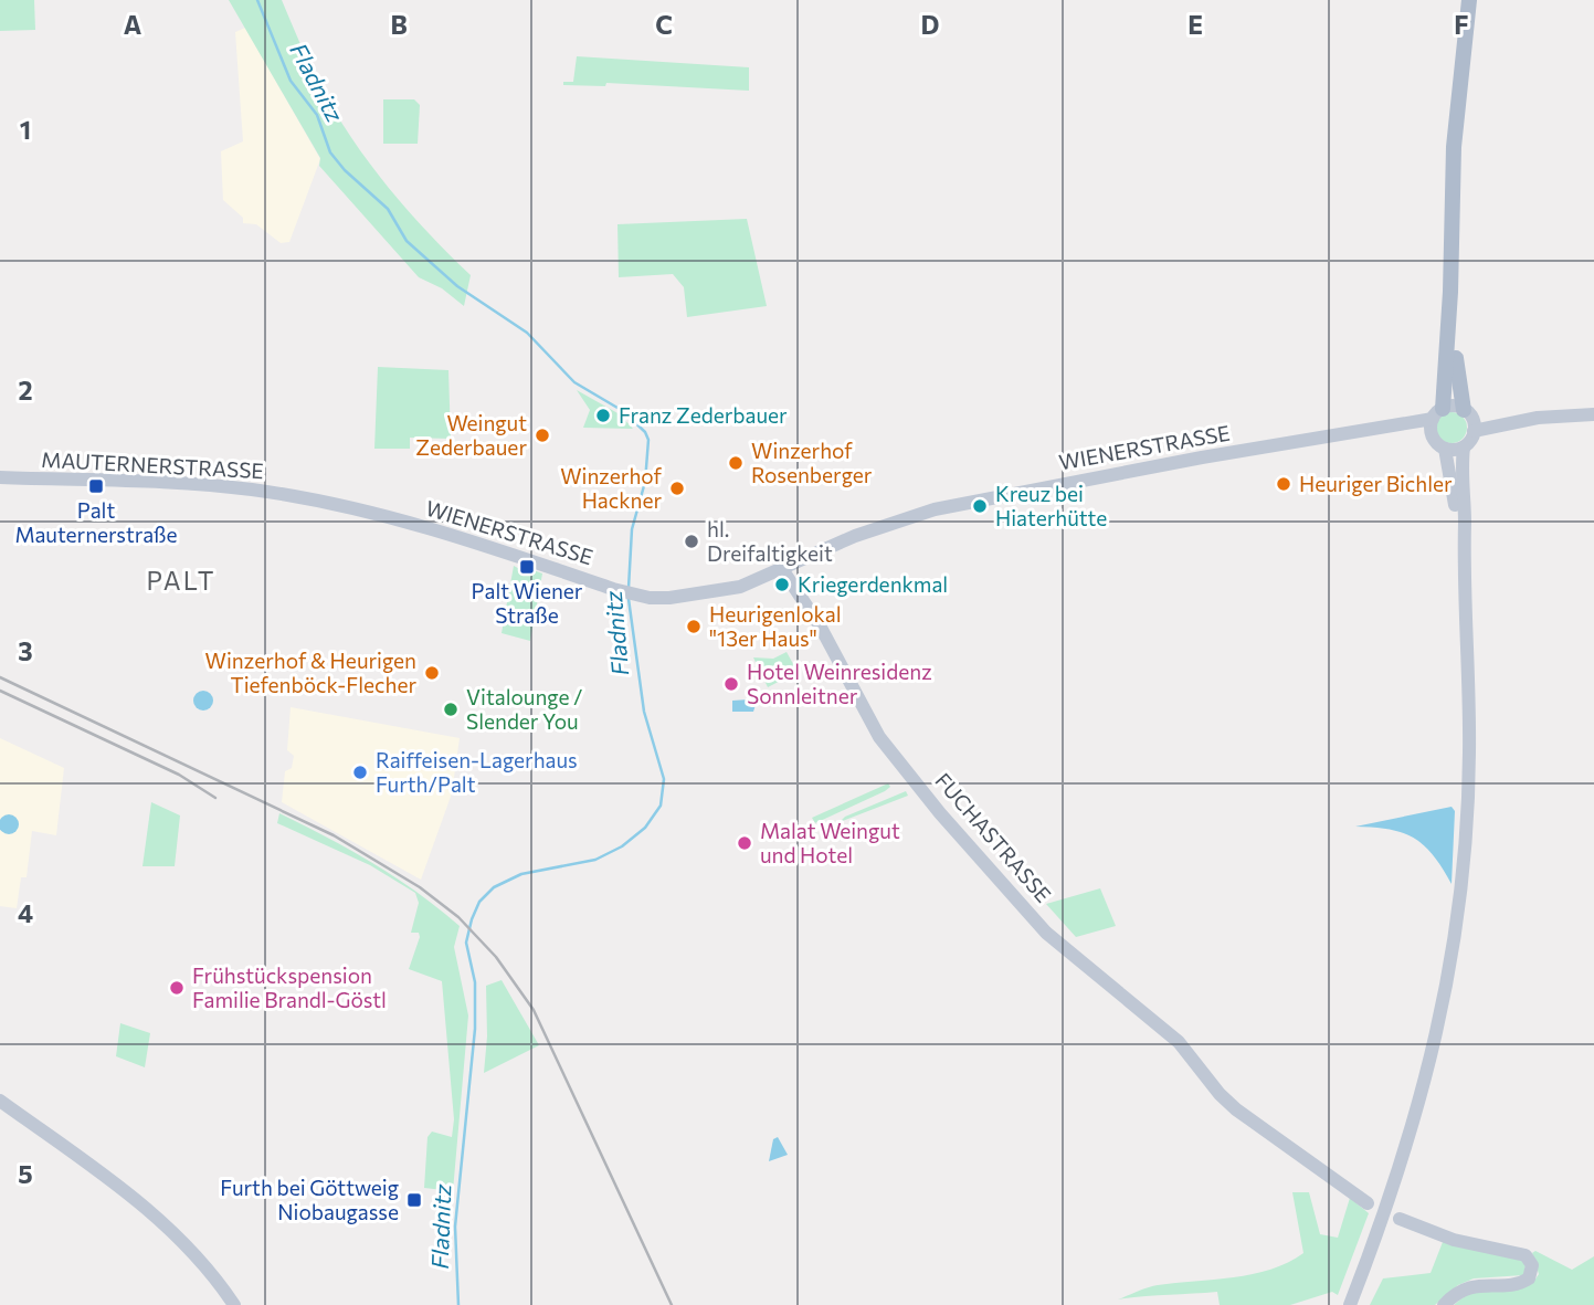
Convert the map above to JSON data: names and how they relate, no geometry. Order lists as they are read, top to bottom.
{
  "streets": {
    "street": ["WIENERSTRASSE", "MAUTERNERSTRASSE", "FUCHASTRASSE"]
  },
  "crossings": [
    ["WIENERSTRASSE", "MAUTERNERSTRASSE"],
    ["WIENERSTRASSE", "FUCHASTRASSE"]
  ],
  "districts": ["PALT"],
  "water": ["Fladnitz"],
  "places": {
    "other": [
      "Franz Zederbauer",
      "Weingut Zederbauer",
      "Winzerhof Rosenberger",
      "Heuriger Bichler",
      "Winzerhof Hackner",
      "Kreuz bei Hiaterhütte",
      "hl. Dreifaltigkeit",
      "Kriegerdenkmal",
      "Heurigenlokal \"13er Haus\"",
      "Winzerhof & Heurigen Tiefenböck-Flecher",
      "Hotel Weinresidenz Sonnleitner",
      "Vitalounge / Slender You",
      "Raiffeisen-Lagerhaus Furth/Palt",
      "Malat Weingut und Hotel",
      "Frühstückspension Familie Brandl-Göstl"
    ],
    "transit": ["Palt Mauternerstraße", "Palt Wiener Straße", "Furth bei Göttweig Niobaugasse"]
  },
  "grid": {
    "columns": [
      "A",
      "B",
      "C",
      "D",
      "E",
      "F"
    ],
    "rows": [
      "1",
      "2",
      "3",
      "4",
      "5"
    ]
  }
}
